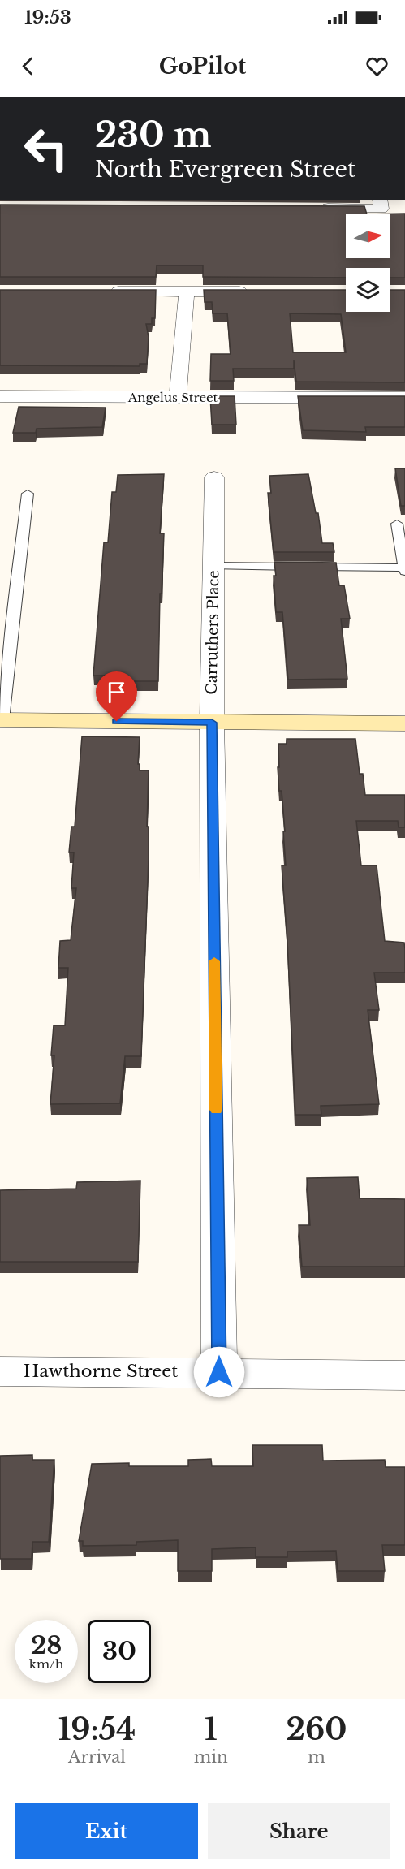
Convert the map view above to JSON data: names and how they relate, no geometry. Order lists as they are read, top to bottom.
{
  "streets": {
    "street": ["Angelus Street", "Carruthers Place", "Hawthorne Street"]
  },
  "crossings": [
    ["Carruthers Place", "Hawthorne Street"]
  ],
  "north": "right",
  "page": {
    "status": "19:53",
    "header": "GoPilot",
    "turn": ["230 m", "North Evergreen Street"],
    "speed": "28 km/h",
    "limit": "30",
    "eta": [
      "19:54",
      "Arrival",
      "1",
      "min",
      "260",
      "m"
    ],
    "buttons": ["Exit", "Share"]
  }
}
